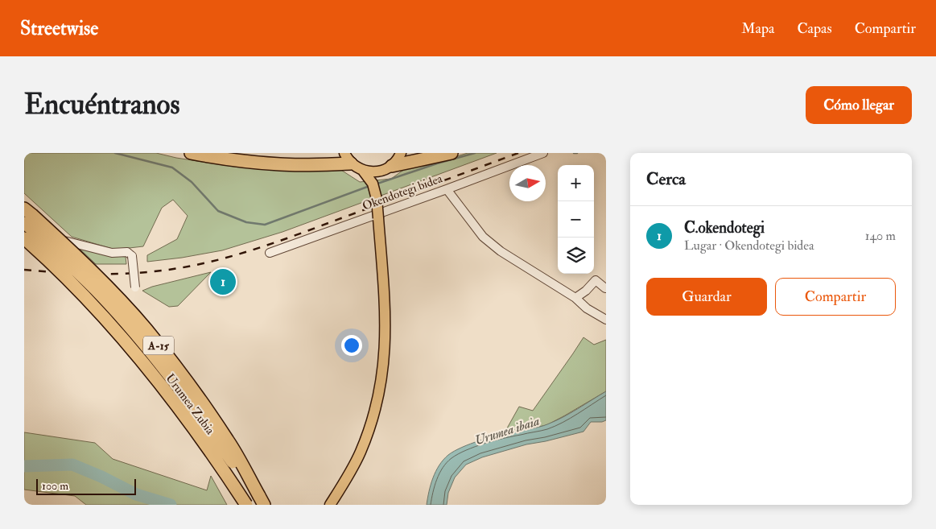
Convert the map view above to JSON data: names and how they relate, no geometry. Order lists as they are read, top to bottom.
{
  "streets": {
    "highway": ["A-15", "Urumea Zubia"],
    "street": ["Okendotegi bidea"]
  },
  "water": ["Urumea ibaia"],
  "scale_bar": "100 m",
  "north": "right",
  "page": {
    "header": "Streetwise",
    "nav": ["Mapa", "Capas", "Compartir"],
    "buttons": [
      "Cómo llegar",
      ["Guardar", "Compartir"]
    ],
    "title": "Encuéntranos",
    "heading": "Cerca",
    "map_buttons": ["+", "−"],
    "list": [
      {
        "mark": "1",
        "name": "C.okendotegi",
        "note": "Lugar · Okendotegi bidea",
        "value": "140 m"
      }
    ],
    "pins": "1",
    "scale": "100 m"
  }
}
